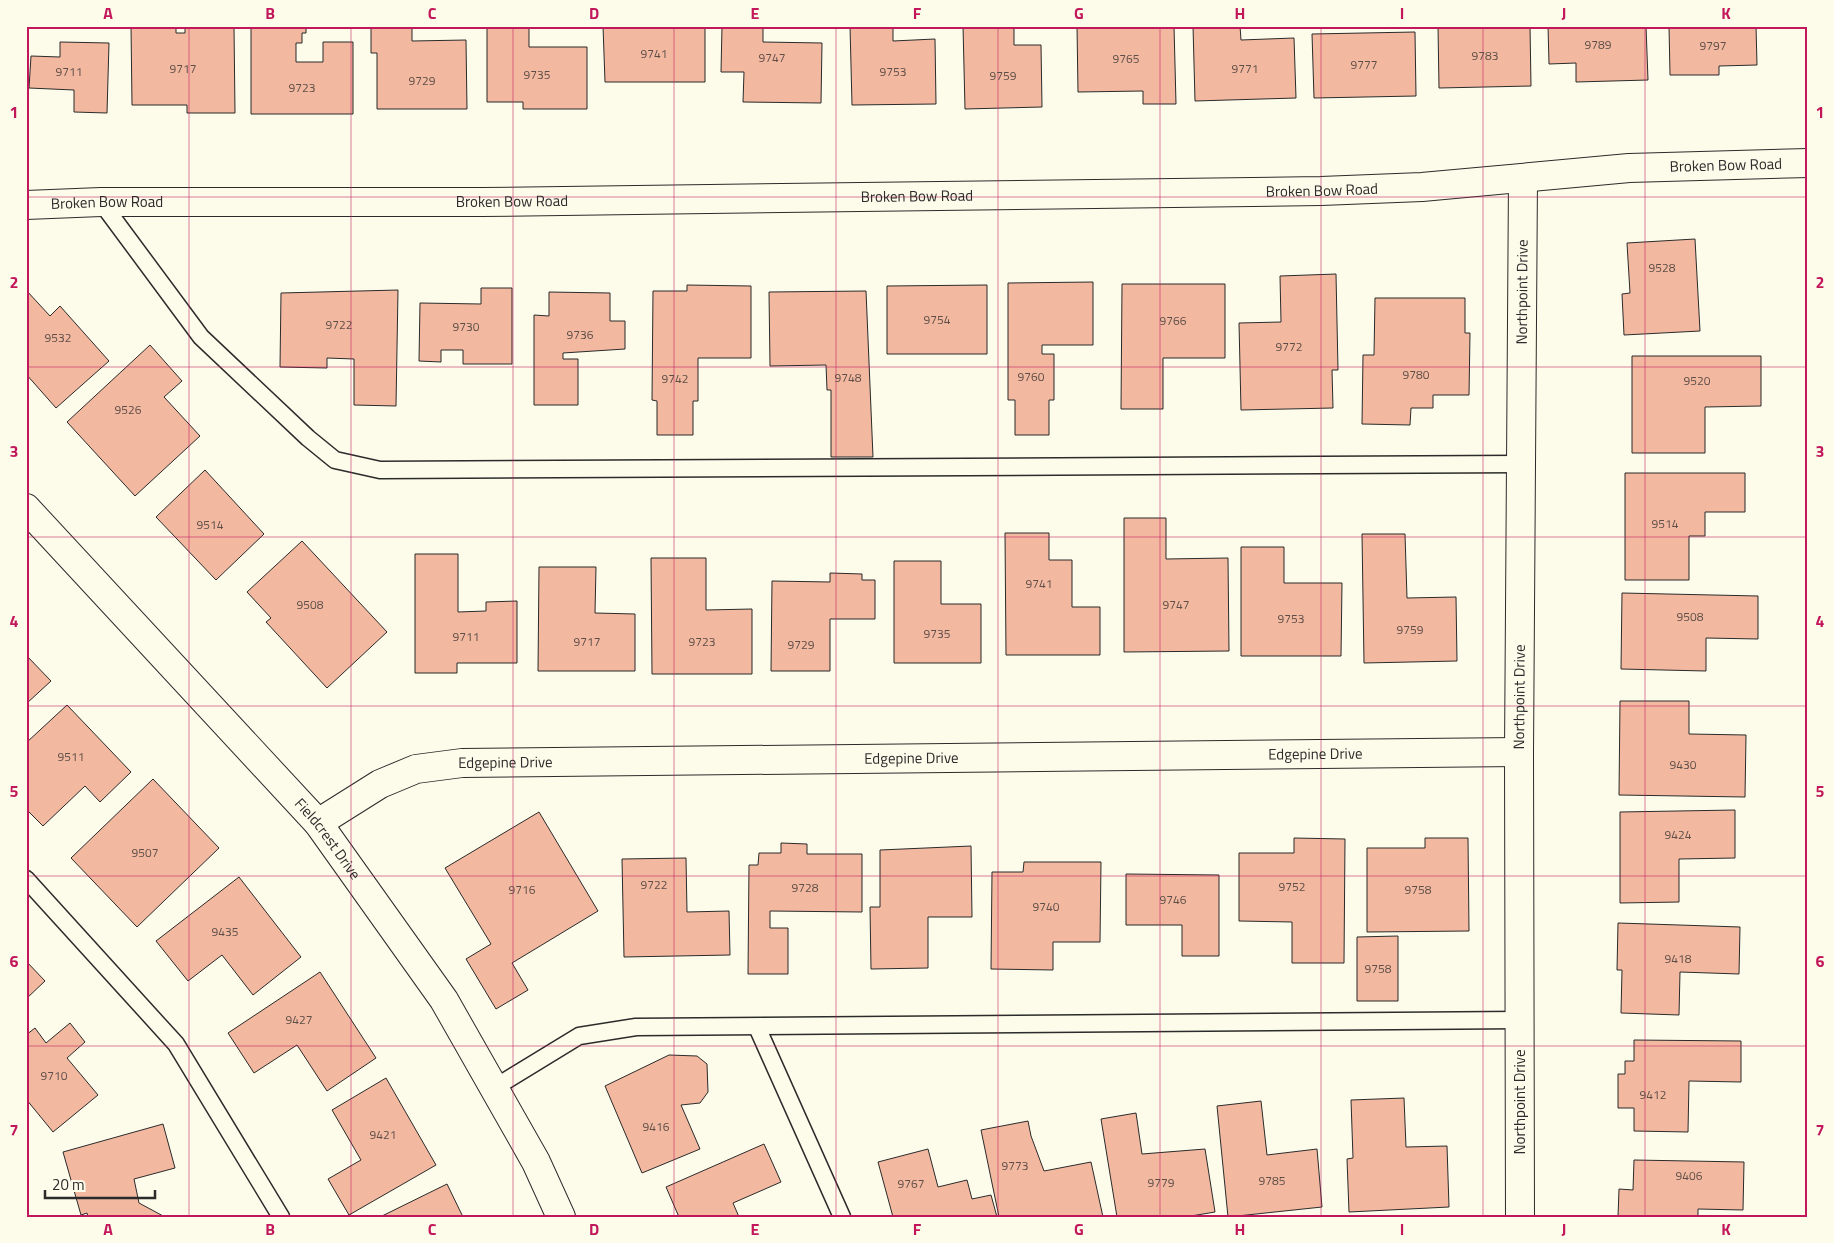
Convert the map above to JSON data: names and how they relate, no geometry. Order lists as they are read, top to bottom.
{
  "streets": {
    "street": [
      "Broken Bow Road",
      "Northpoint Drive",
      "Edgepine Drive",
      "Fieldcrest Drive"
    ]
  },
  "crossings": [
    ["Broken Bow Road", "Northpoint Drive"],
    ["Northpoint Drive", "Edgepine Drive"],
    ["Edgepine Drive", "Fieldcrest Drive"]
  ],
  "house_numbers": [
    "9789",
    "9797",
    "9741",
    "9783",
    "9747",
    "9765",
    "9777",
    "9717",
    "9771",
    "9711",
    "9753",
    "9735",
    "9759",
    "9729",
    "9723",
    "9528",
    "9754",
    "9766",
    "9722",
    "9730",
    "9736",
    "9532",
    "9772",
    "9780",
    "9760",
    "9748",
    "9742",
    "9520",
    "9526",
    "9514",
    "9514",
    "9741",
    "9508",
    "9747",
    "9508",
    "9753",
    "9759",
    "9735",
    "9711",
    "9717",
    "9723",
    "9729",
    "9511",
    "9430",
    "9424",
    "9507",
    "9722",
    "9752",
    "9728",
    "9716",
    "9758",
    "9746",
    "9740",
    "9435",
    "9418",
    "9758",
    "9427",
    "9710",
    "9412",
    "9416",
    "9421",
    "9773",
    "9406",
    "9785",
    "9779",
    "9767"
  ],
  "scale_bar": "20 m",
  "grid": {
    "columns": [
      "A",
      "B",
      "C",
      "D",
      "E",
      "F",
      "G",
      "H",
      "I",
      "J",
      "K"
    ],
    "rows": [
      "1",
      "2",
      "3",
      "4",
      "5",
      "6",
      "7"
    ]
  }
}
